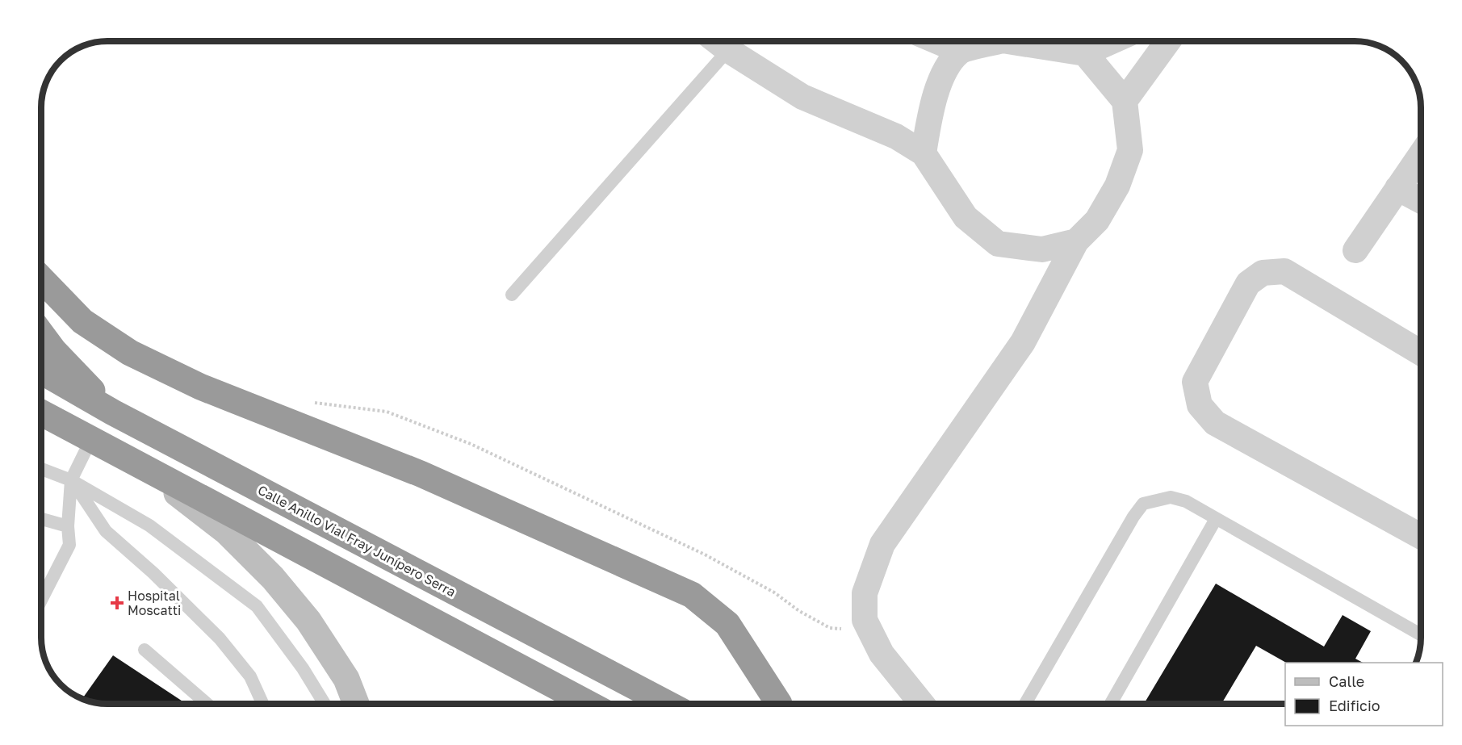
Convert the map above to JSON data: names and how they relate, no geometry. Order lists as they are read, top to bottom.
{
  "streets": {
    "highway": ["Calle Anillo Vial Fray Junípero Serra"]
  },
  "places": {
    "health": ["Hospital Moscatti"]
  },
  "legend": ["Calle", "Edificio"]
}
